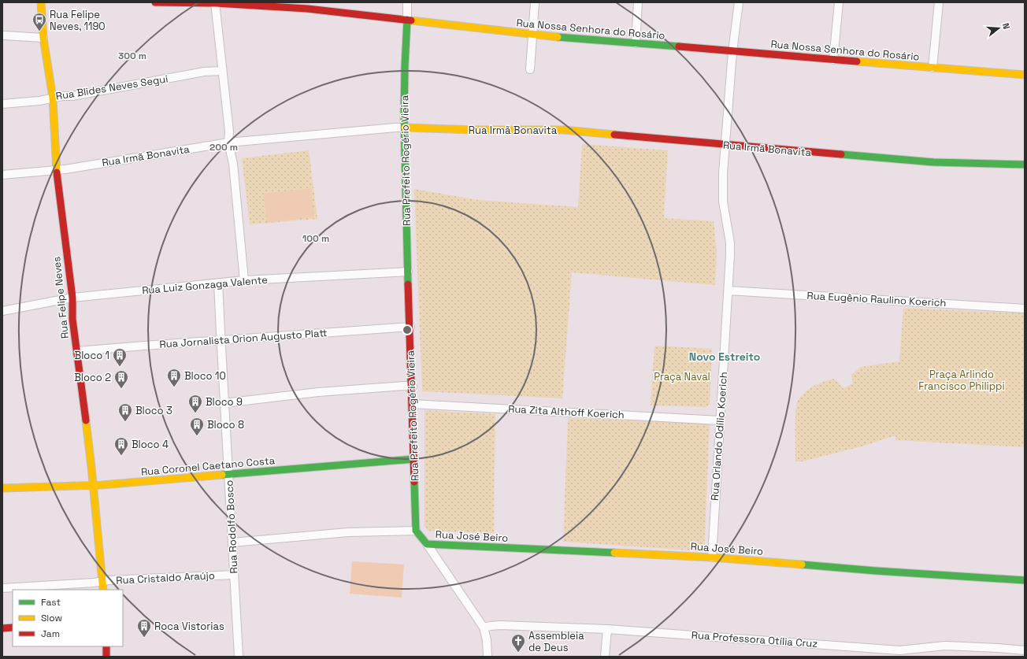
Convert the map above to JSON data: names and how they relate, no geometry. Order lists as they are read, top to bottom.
{
  "streets": {
    "street": [
      "Rua Nossa Senhora do Rosário",
      "Rua Blides Neves Segui",
      "Rua Irmã Bonavita",
      "Rua Prefeito Rogério Vieira",
      "Rua Luiz Gonzaga Valente",
      "Rua Felipe Neves",
      "Rua Eugênio Raulino Koerich",
      "Rua Jornalista Orion Augusto Platt",
      "Rua Zita Althoff Koerich",
      "Rua Orlando Odílio Koerich",
      "Rua Coronel Caetano Costa",
      "Rua Rodolfo Bosco",
      "Rua José Beiro",
      "Rua Cristaldo Araújo",
      "Rua Professora Otília Cruz"
    ]
  },
  "crossings": [
    ["Rua Nossa Senhora do Rosário", "Rua Prefeito Rogério Vieira"],
    ["Rua Nossa Senhora do Rosário", "Rua Orlando Odílio Koerich"],
    ["Rua Blides Neves Segui", "Rua Felipe Neves"],
    ["Rua Irmã Bonavita", "Rua Prefeito Rogério Vieira"],
    ["Rua Irmã Bonavita", "Rua Felipe Neves"],
    ["Rua Irmã Bonavita", "Rua Orlando Odílio Koerich"],
    ["Rua Prefeito Rogério Vieira", "Rua Luiz Gonzaga Valente"],
    ["Rua Prefeito Rogério Vieira", "Rua Jornalista Orion Augusto Platt"],
    ["Rua Prefeito Rogério Vieira", "Rua Zita Althoff Koerich"],
    ["Rua Prefeito Rogério Vieira", "Rua Coronel Caetano Costa"],
    ["Rua Luiz Gonzaga Valente", "Rua Felipe Neves"],
    ["Rua Luiz Gonzaga Valente", "Rua Rodolfo Bosco"],
    ["Rua Felipe Neves", "Rua Jornalista Orion Augusto Platt"],
    ["Rua Felipe Neves", "Rua Coronel Caetano Costa"],
    ["Rua Felipe Neves", "Rua Cristaldo Araújo"],
    ["Rua Eugênio Raulino Koerich", "Rua Orlando Odílio Koerich"],
    ["Rua Jornalista Orion Augusto Platt", "Rua Rodolfo Bosco"],
    ["Rua Zita Althoff Koerich", "Rua Orlando Odílio Koerich"],
    ["Rua Orlando Odílio Koerich", "Rua José Beiro"],
    ["Rua Coronel Caetano Costa", "Rua Rodolfo Bosco"],
    ["Rua Rodolfo Bosco", "Rua Cristaldo Araújo"]
  ],
  "districts": ["Novo Estreito"],
  "parks": ["Praça Arlindo Francisco Philippi", "Praça Naval"],
  "places": {
    "bus stop": ["Rua Felipe Neves, 1190"],
    "building": [
      "Bloco 1",
      "Bloco 10",
      "Bloco 2",
      "Bloco 9",
      "Bloco 3",
      "Bloco 8",
      "Bloco 4",
      "Roca Vistorias"
    ],
    "church": ["Assembleia de Deus"]
  },
  "legend": ["Fast", "Slow", "Jam"],
  "north": "right",
  "rings": ["300 m", "200 m", "100 m"]
}
